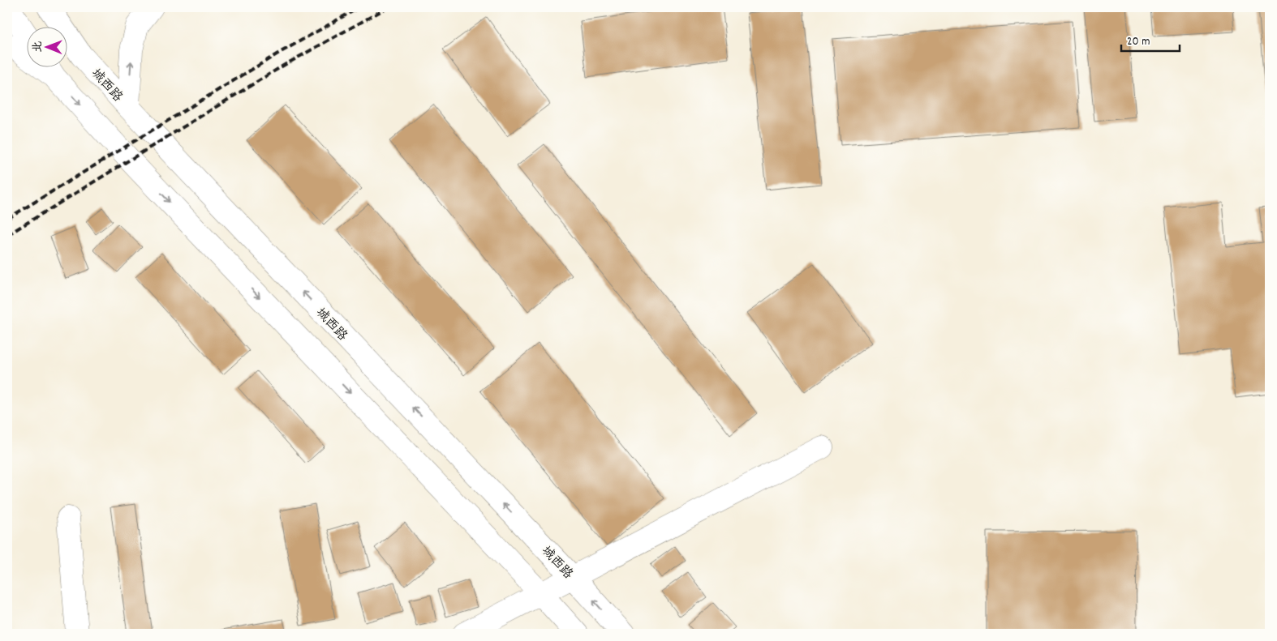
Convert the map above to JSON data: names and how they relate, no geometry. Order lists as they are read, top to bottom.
{
  "streets": {
    "main road": ["城西路"]
  },
  "scale_bar": "20 m",
  "north": "left"
}
